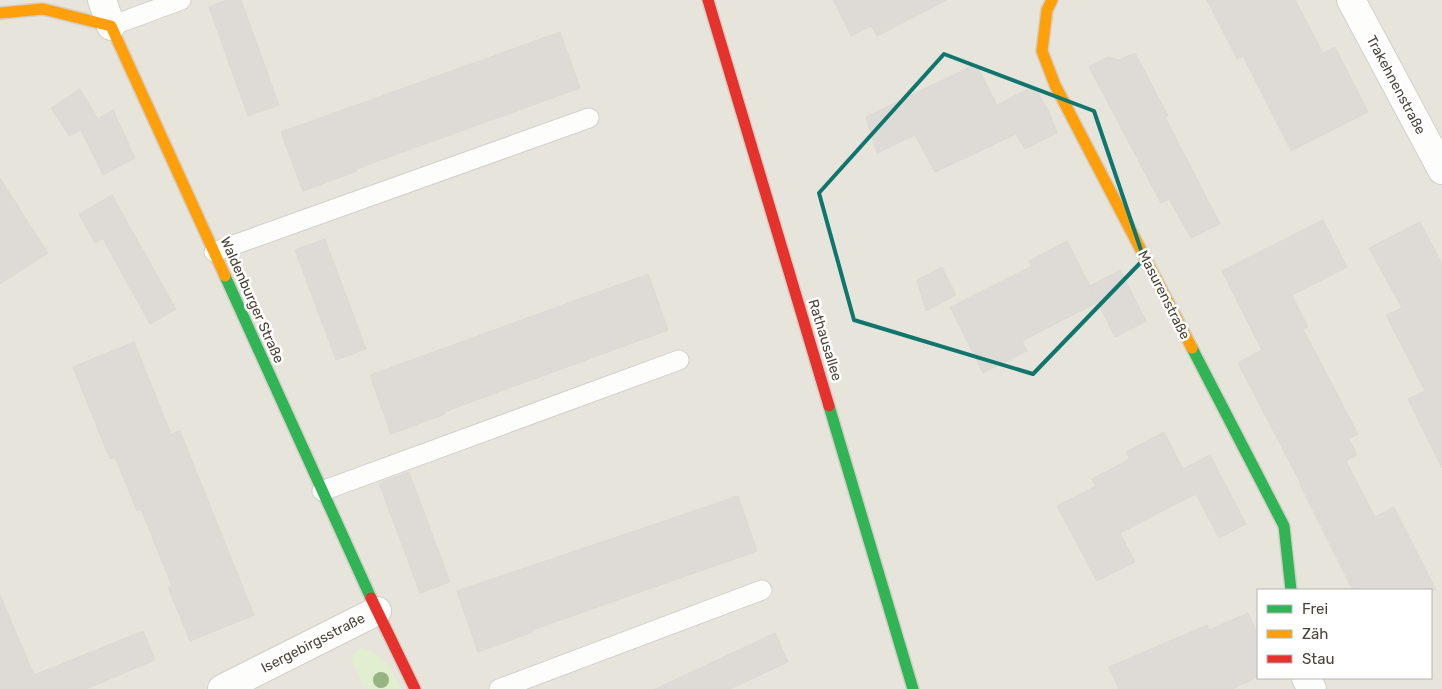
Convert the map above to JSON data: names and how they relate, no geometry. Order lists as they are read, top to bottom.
{
  "streets": {
    "street": [
      "Trakehnenstraße",
      "Masurenstraße",
      "Waldenburger Straße",
      "Rathausallee",
      "Isergebirgsstraße"
    ]
  },
  "crossings": [
    ["Waldenburger Straße", "Isergebirgsstraße"]
  ],
  "legend": ["Frei", "Zäh", "Stau"]
}
